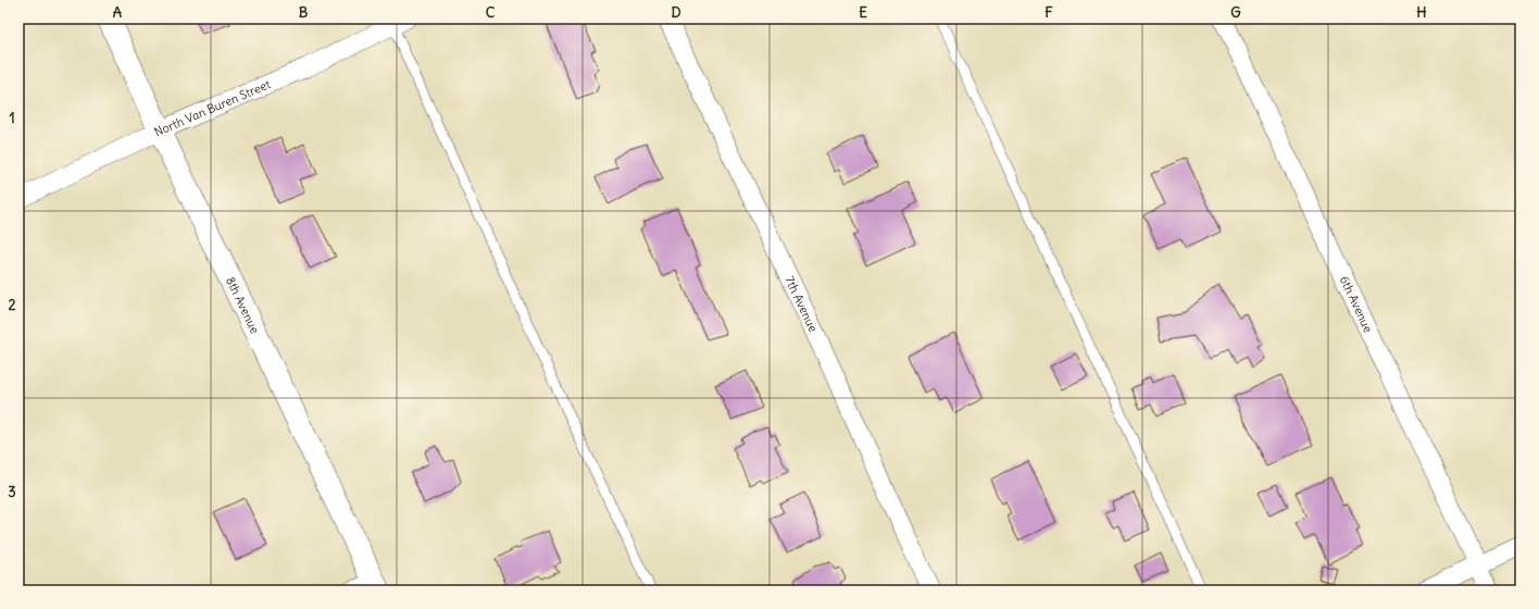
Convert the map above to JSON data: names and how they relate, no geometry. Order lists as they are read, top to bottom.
{
  "streets": {
    "street": [
      "North Van Buren Street",
      "7th Avenue",
      "8th Avenue",
      "6th Avenue"
    ]
  },
  "crossings": [
    ["North Van Buren Street", "8th Avenue"]
  ],
  "grid": {
    "columns": [
      "A",
      "B",
      "C",
      "D",
      "E",
      "F",
      "G",
      "H"
    ],
    "rows": ["1", "2", "3"]
  }
}
